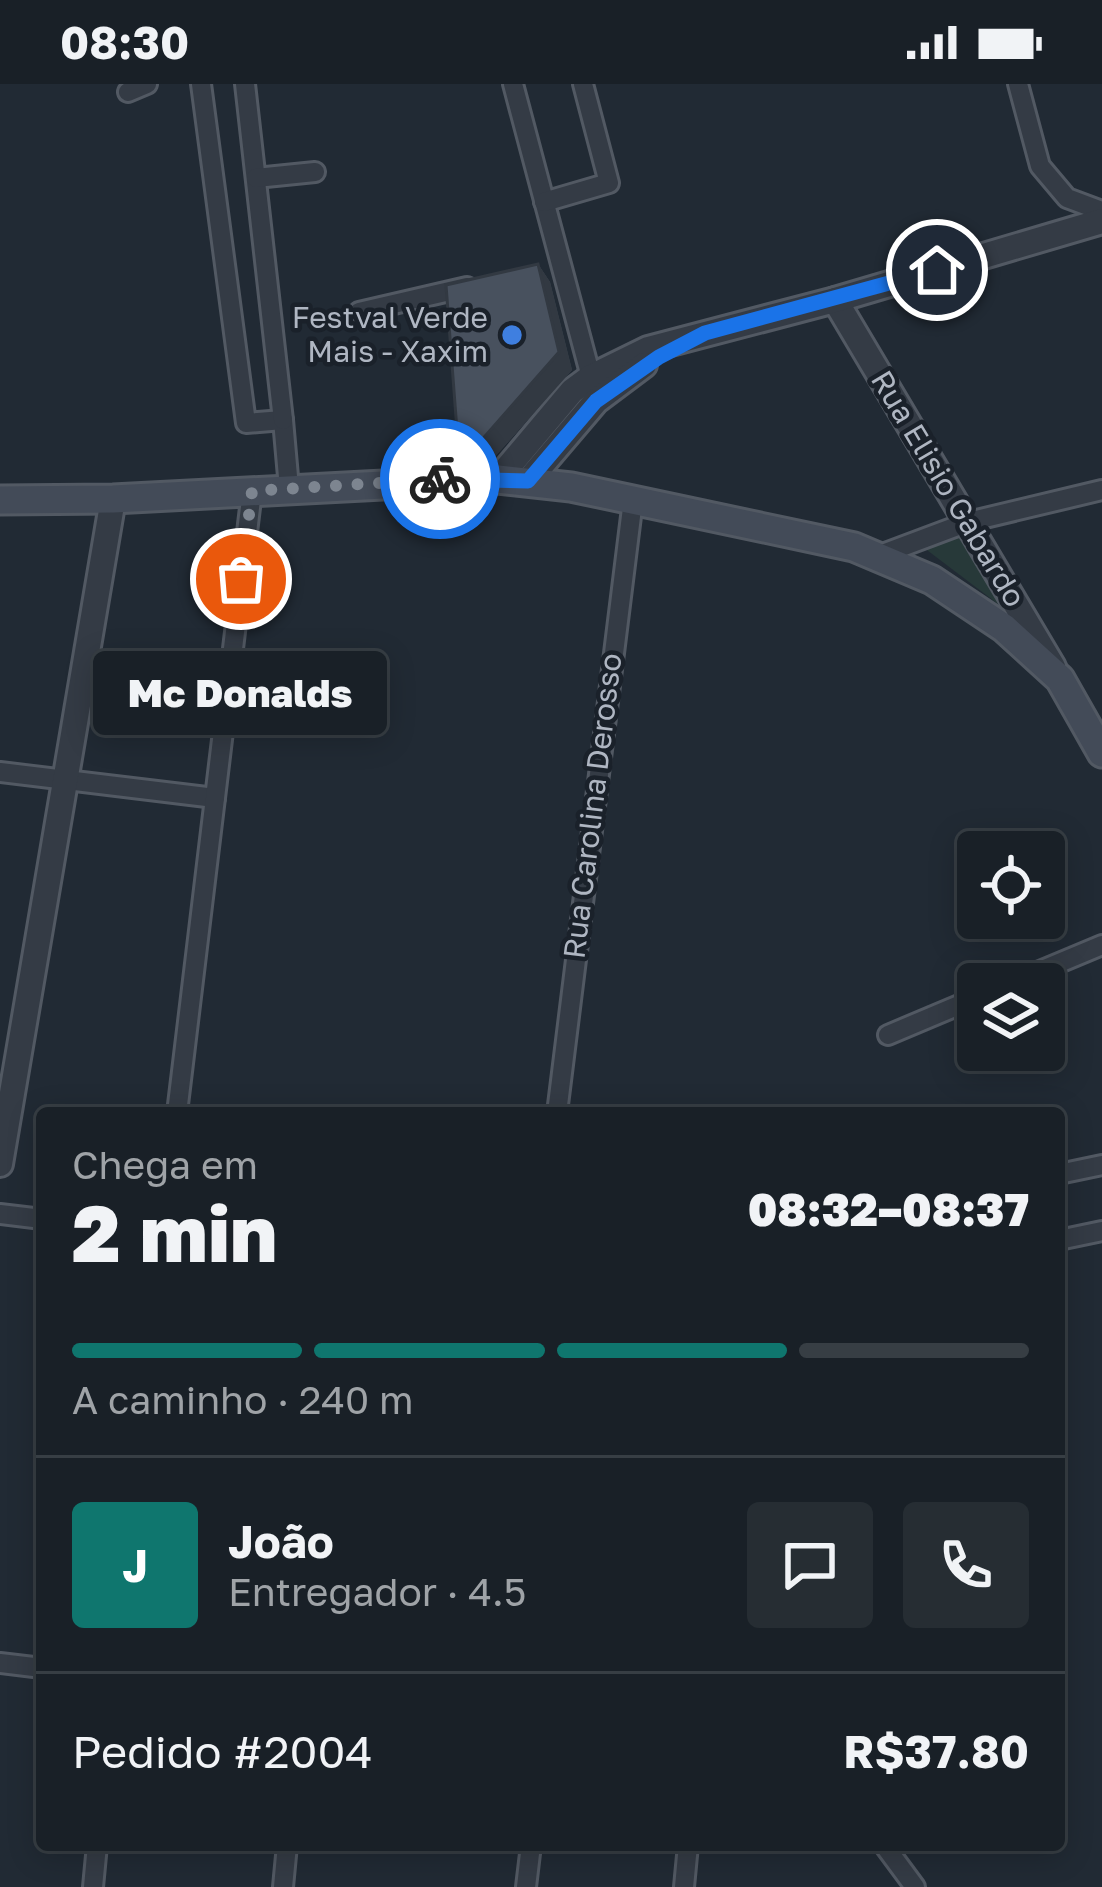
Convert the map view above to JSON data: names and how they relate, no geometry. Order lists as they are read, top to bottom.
{
  "streets": {
    "street": ["Rua Elisio Gabardo", "Rua Carolina Derosso"]
  },
  "places": ["Festval Verde Mais - Xaxim", "Mc Donalds"],
  "page": {
    "status": "08:30",
    "bubble": "Mc Donalds",
    "heading": ["2 min", "Chega em", "08:32–08:37"],
    "panel": [
      "João",
      "Entregador · 4.5",
      "Pedido #2004",
      "R$37.80"
    ],
    "bar": "A caminho · 240 m",
    "round": "J"
  }
}
